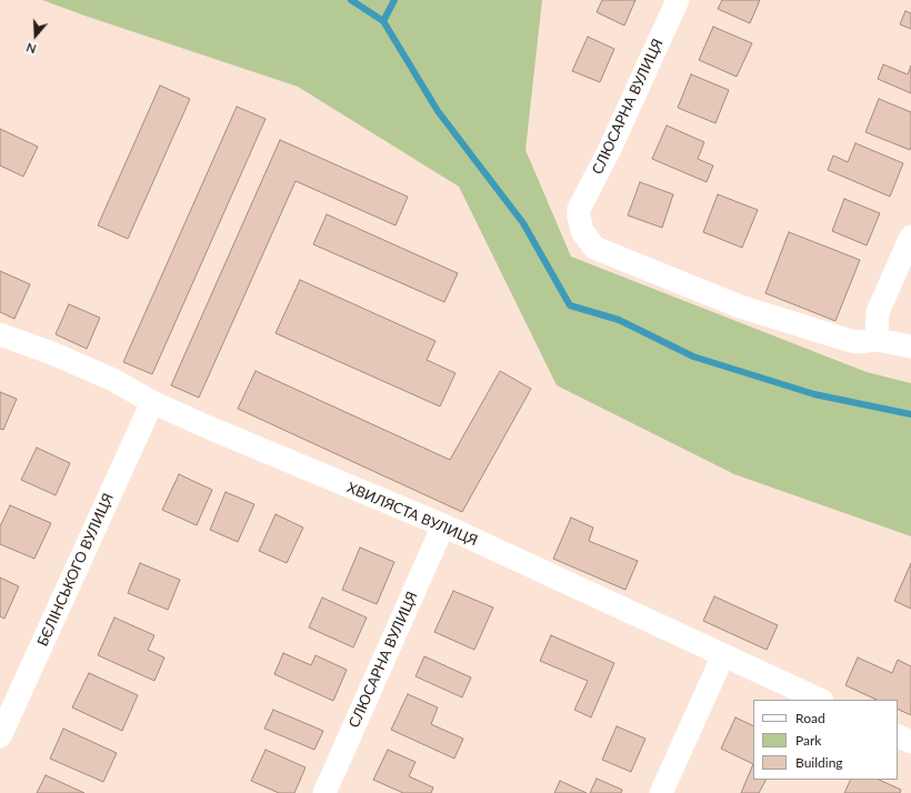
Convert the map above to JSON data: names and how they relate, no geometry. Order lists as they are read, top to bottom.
{
  "streets": {
    "street": ["СЛЮСАРНА ВУЛИЦЯ", "ХВИЛЯСТА ВУЛИЦЯ", "БЄЛІНСЬКОГО ВУЛИЦЯ"]
  },
  "crossings": [
    ["СЛЮСАРНА ВУЛИЦЯ", "ХВИЛЯСТА ВУЛИЦЯ"],
    ["ХВИЛЯСТА ВУЛИЦЯ", "БЄЛІНСЬКОГО ВУЛИЦЯ"]
  ],
  "legend": ["Road", "Park", "Building"],
  "north": "bottom"
}
